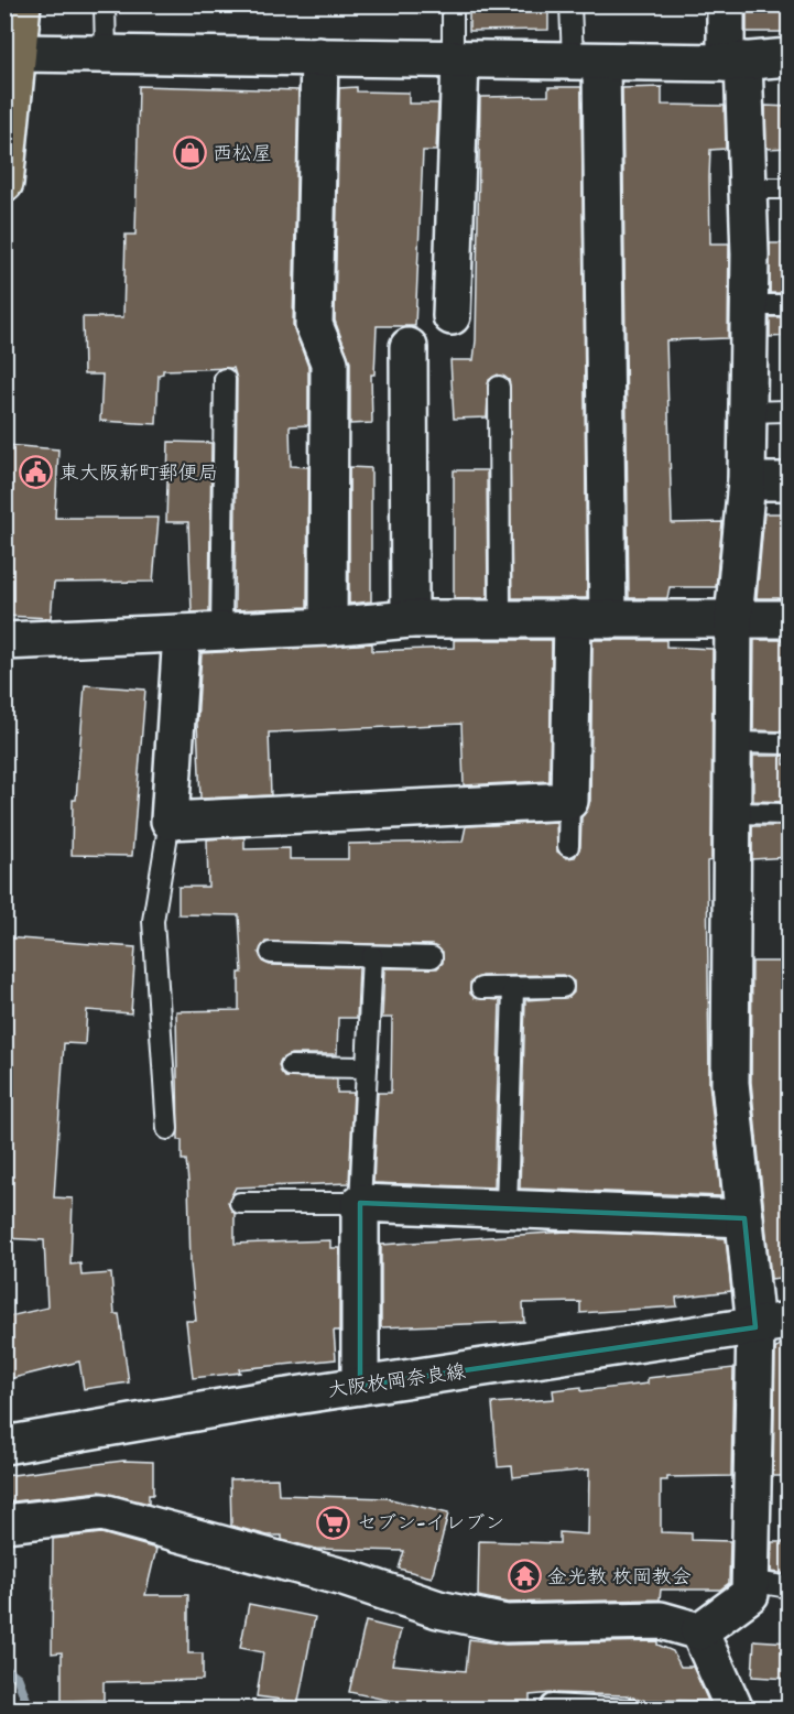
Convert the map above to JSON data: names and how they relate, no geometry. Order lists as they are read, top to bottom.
{
  "streets": {
    "street": ["大阪枚岡奈良線"]
  },
  "places": {
    "shop": ["西松屋"],
    "public building": ["東大阪新町郵便局"],
    "supermarket": ["セブン-イレブン"],
    "temple": ["金光教 枚岡教会"]
  }
}
